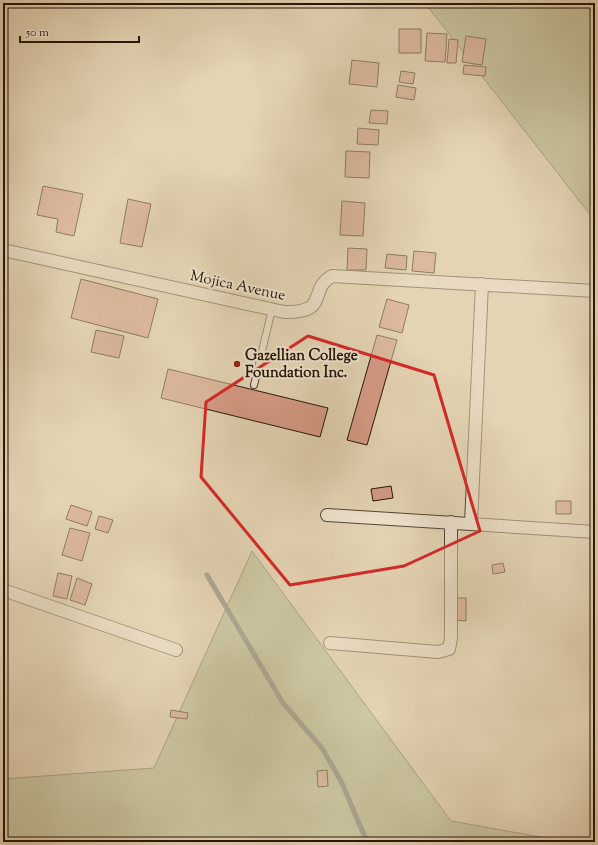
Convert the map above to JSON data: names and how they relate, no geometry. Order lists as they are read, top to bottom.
{
  "streets": {
    "street": ["Mojica Avenue"]
  },
  "places": ["Gazellian College Foundation Inc."],
  "scale_bar": "50 m"
}
